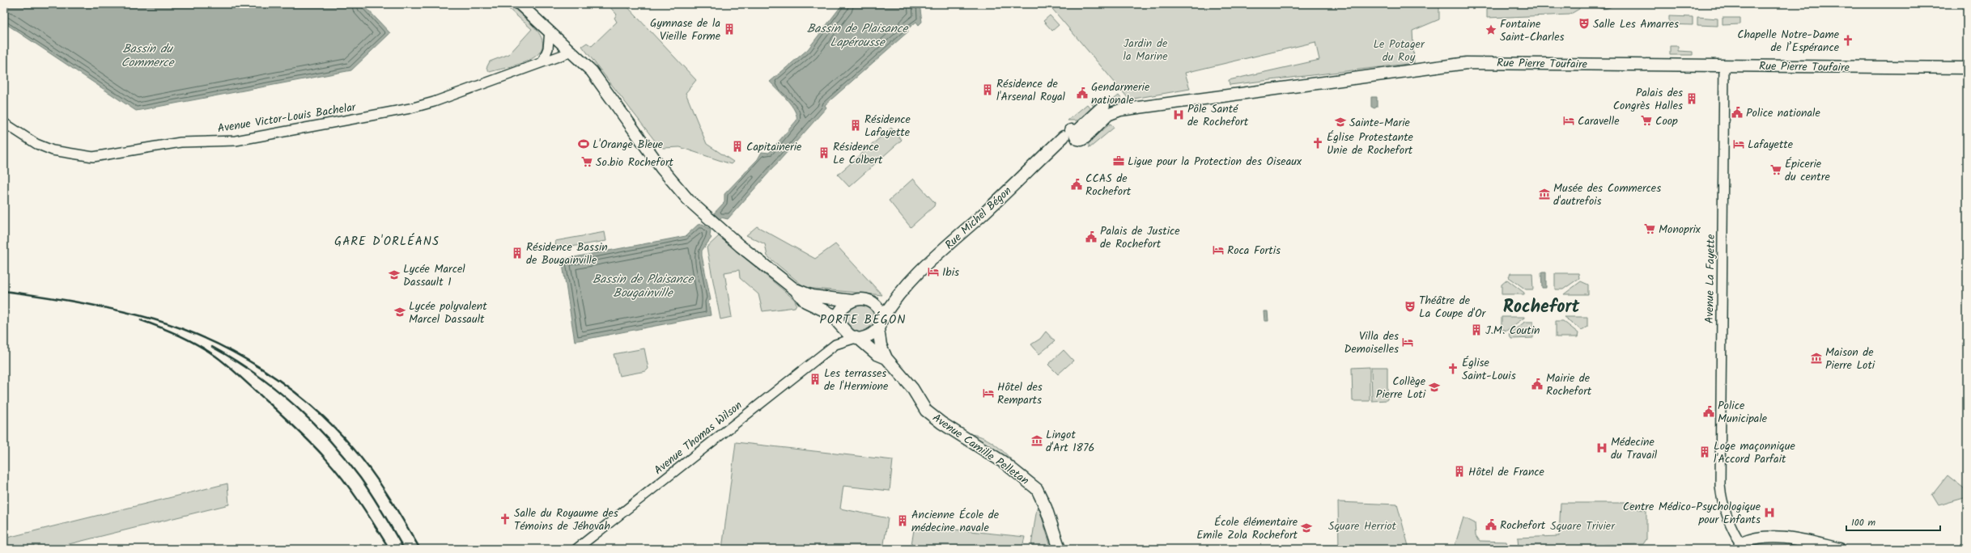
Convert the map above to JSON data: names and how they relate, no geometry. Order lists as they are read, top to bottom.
{
  "streets": {
    "main road": ["Rue Pierre Toufaire", "Rue Michel Bégon", "Avenue Camille Pelletan"],
    "street": ["Avenue Victor-Louis Bachelar", "Avenue La Fayette", "Avenue Thomas Wilson"]
  },
  "crossings": [
    ["Rue Pierre Toufaire", "Rue Michel Bégon"],
    ["Rue Pierre Toufaire", "Avenue La Fayette"],
    ["Rue Michel Bégon", "Avenue Thomas Wilson"],
    ["Rue Michel Bégon", "Avenue Camille Pelletan"],
    ["Avenue Thomas Wilson", "Avenue Camille Pelletan"]
  ],
  "districts": ["GARE D'ORLÉANS", "Rochefort", "PORTE BÉGON"],
  "water": ["Bassin de Plaisance Lapérousse", "Bassin du Commerce", "Bassin de Plaisance Bougainville"],
  "parks": [
    "Jardin de la Marine",
    "Le Potager du Roy",
    "Square Herriot",
    "Square Trivier"
  ],
  "places": {
    "theatre": ["Salle Les Amarres", "Théâtre de La Coupe d'Or"],
    "building": [
      "Gymnase de la Vieille Forme",
      "Résidence de l'Arsenal Royal",
      "Palais des Congrès Halles",
      "Résidence Lafayette",
      "Capitainerie",
      "Résidence Le Colbert",
      "Résidence Bassin de Bougainville",
      "J.M. Coutin",
      "Les terrasses de l'Hermione",
      "Loge maçonnique l'Accord Parfait",
      "Hôtel de France",
      "Ancienne École de médecine navale"
    ],
    "place": ["Fontaine Saint-Charles"],
    "church": [
      "Chapelle Notre-Dame de l’Espérance",
      "Église Protestante Unie de Rochefort",
      "Église Saint-Louis",
      "Salle du Royaume des Témoins de Jéhovah"
    ],
    "public building": [
      "Gendarmerie nationale",
      "Police nationale",
      "CCAS de Rochefort",
      "Palais de Justice de Rochefort",
      "Mairie de Rochefort",
      "Police Municipale",
      "Rochefort"
    ],
    "hospital": ["Pôle Santé de Rochefort", "Médecine du Travail", "Centre Médico-Psychologique pour Enfants"],
    "hotel": [
      "Caravelle",
      "Lafayette",
      "Roca Fortis",
      "Ibis",
      "Villa des Demoiselles",
      "Hôtel des Remparts"
    ],
    "supermarket": [
      "Coop",
      "So.bio Rochefort",
      "Épicerie du centre",
      "Monoprix"
    ],
    "school or university": [
      "Sainte-Marie",
      "Lycée Marcel Dassault 1",
      "Lycée polyvalent Marcel Dassault",
      "Collège Pierre Loti",
      "École élémentaire Emile Zola Rochefort"
    ],
    "sports": ["L'Orange Bleue"],
    "office": ["Ligue pour la Protection des Oiseaux"],
    "museum": ["Musée des Commerces d'autrefois", "Maison de Pierre Loti", "Lingot d'Art 1876"]
  },
  "scale_bar": "100 m"
}
